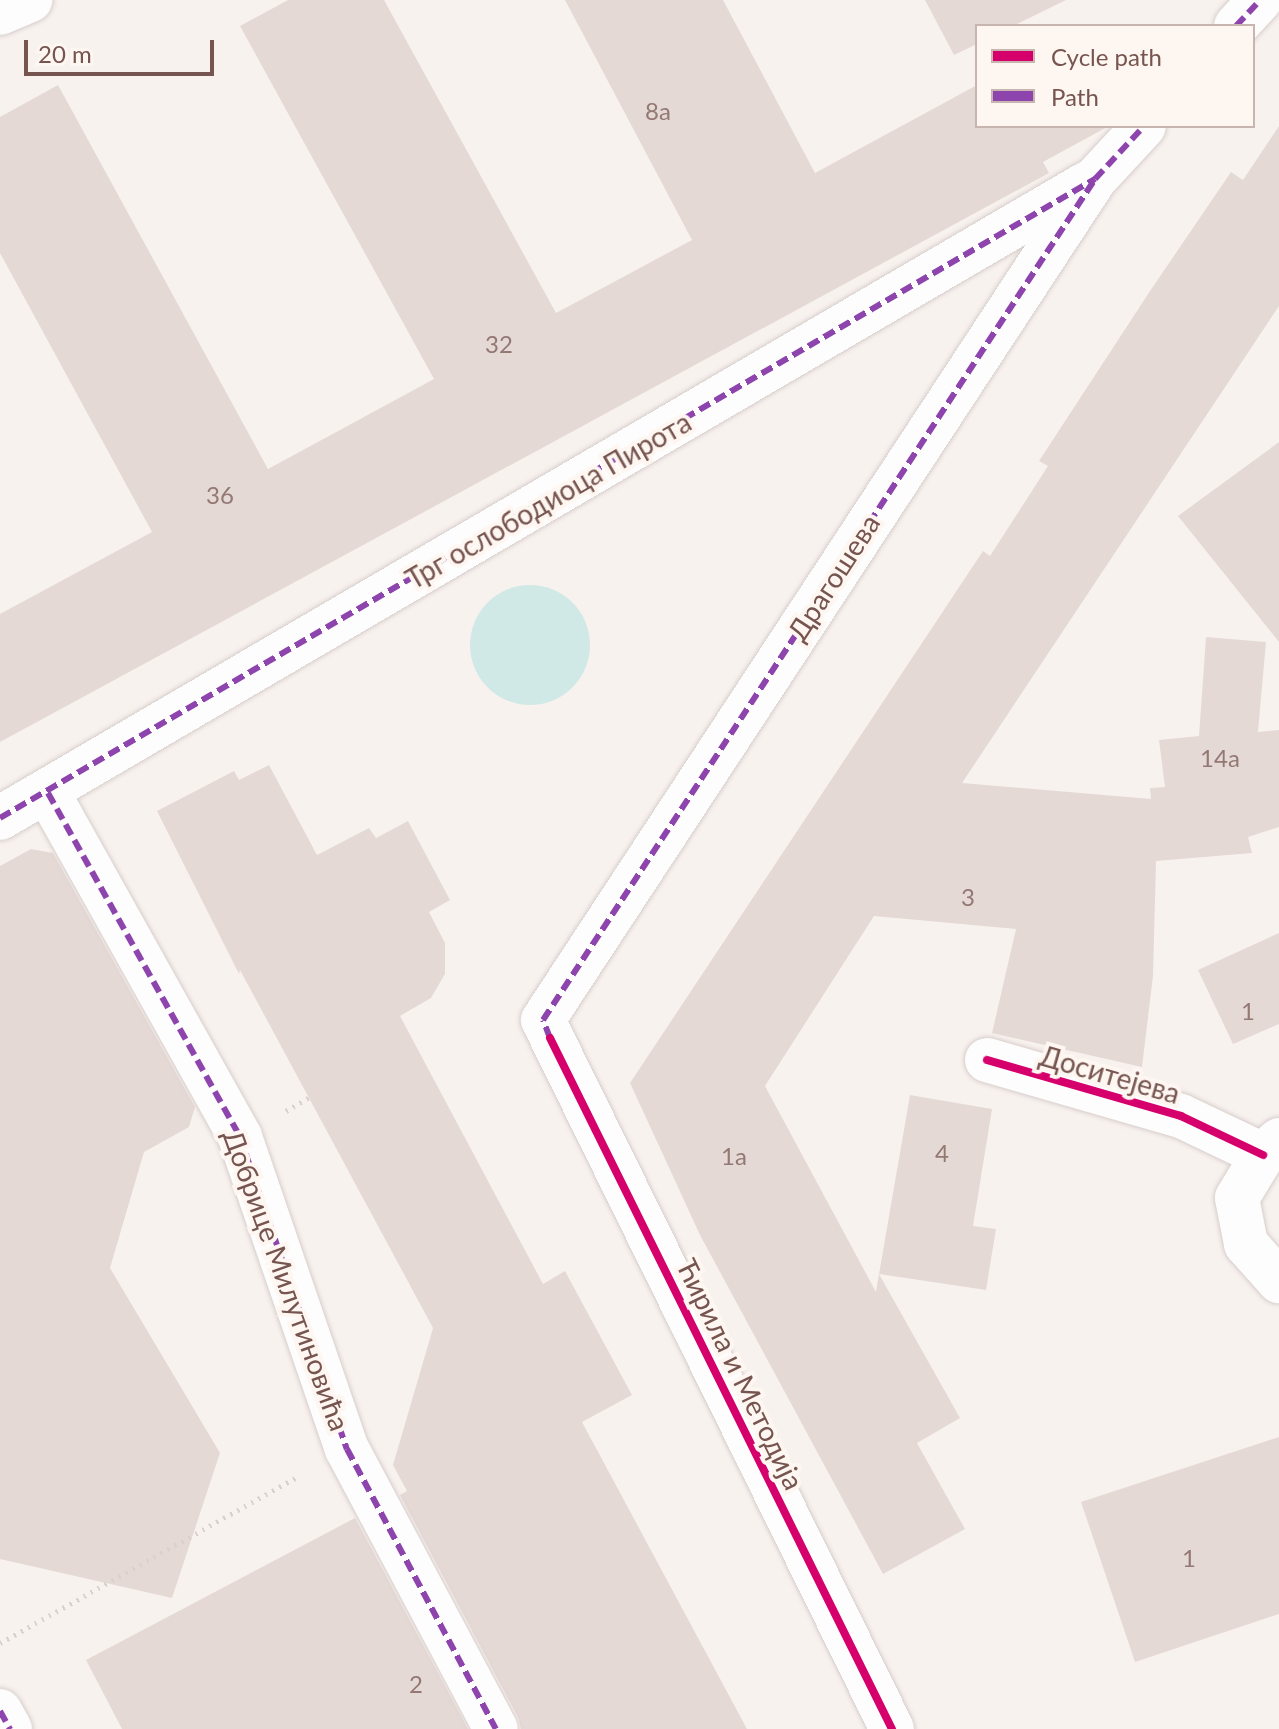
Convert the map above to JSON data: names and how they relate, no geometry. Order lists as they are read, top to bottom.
{
  "streets": {
    "street": [
      "Трг ослободиоца Пирота",
      "Драгошева",
      "Доситејева",
      "Добрице Милутиновића",
      "Ћирила и Методија"
    ]
  },
  "crossings": [
    ["Трг ослободиоца Пирота", "Драгошева"],
    ["Трг ослободиоца Пирота", "Добрице Милутиновића"],
    ["Драгошева", "Ћирила и Методија"]
  ],
  "house_numbers": [
    "8a",
    "32",
    "36",
    "14a",
    "3",
    "1",
    "4",
    "1a",
    "1",
    "2"
  ],
  "legend": ["Cycle path", "Path"],
  "scale_bar": "20 m"
}
